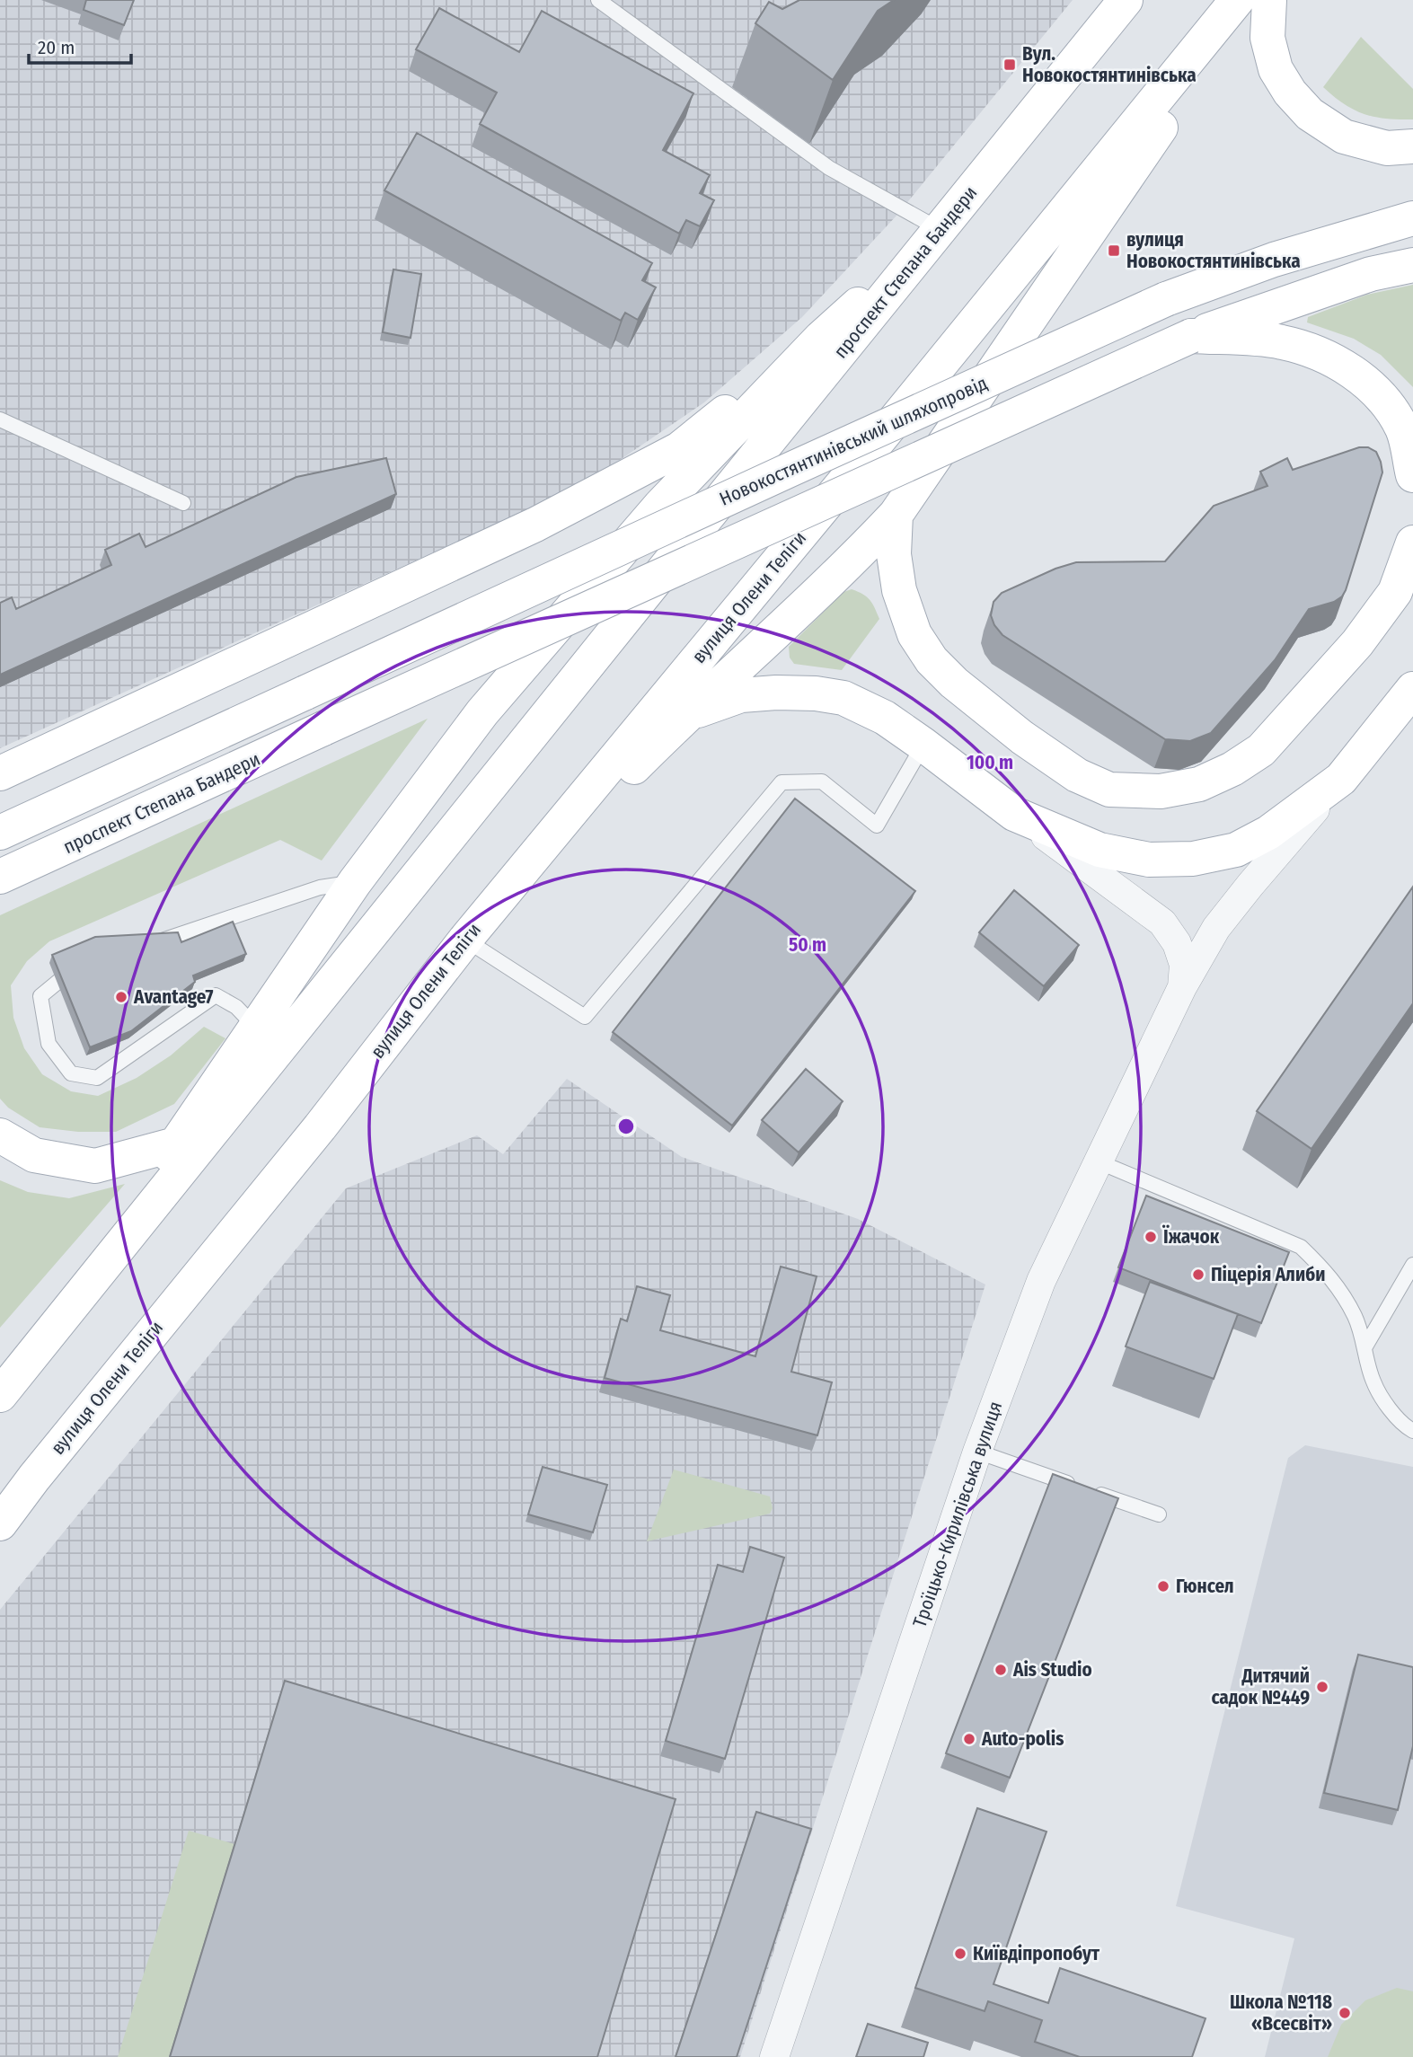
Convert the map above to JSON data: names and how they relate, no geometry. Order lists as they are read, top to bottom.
{
  "streets": {
    "main road": ["проспект Степана Бандери", "Новокостянтинівський шляхопровід", "вулиця Олени Теліги"],
    "street": ["Троїцько-Кирилівська вулиця"]
  },
  "places": {
    "transit": ["Вул. Новокостянтинівська", "вулиця Новокостянтинівська"],
    "other": [
      "Avantage7",
      "Їжачок",
      "Піцерія Алиби",
      "Гюнсел",
      "Ais Studio",
      "Дитячий садок №449",
      "Auto-polis",
      "Київдіпропобут",
      "Школа №118 «Всесвіт»"
    ]
  },
  "scale_bar": "20 m",
  "rings": ["100 m", "50 m"]
}
